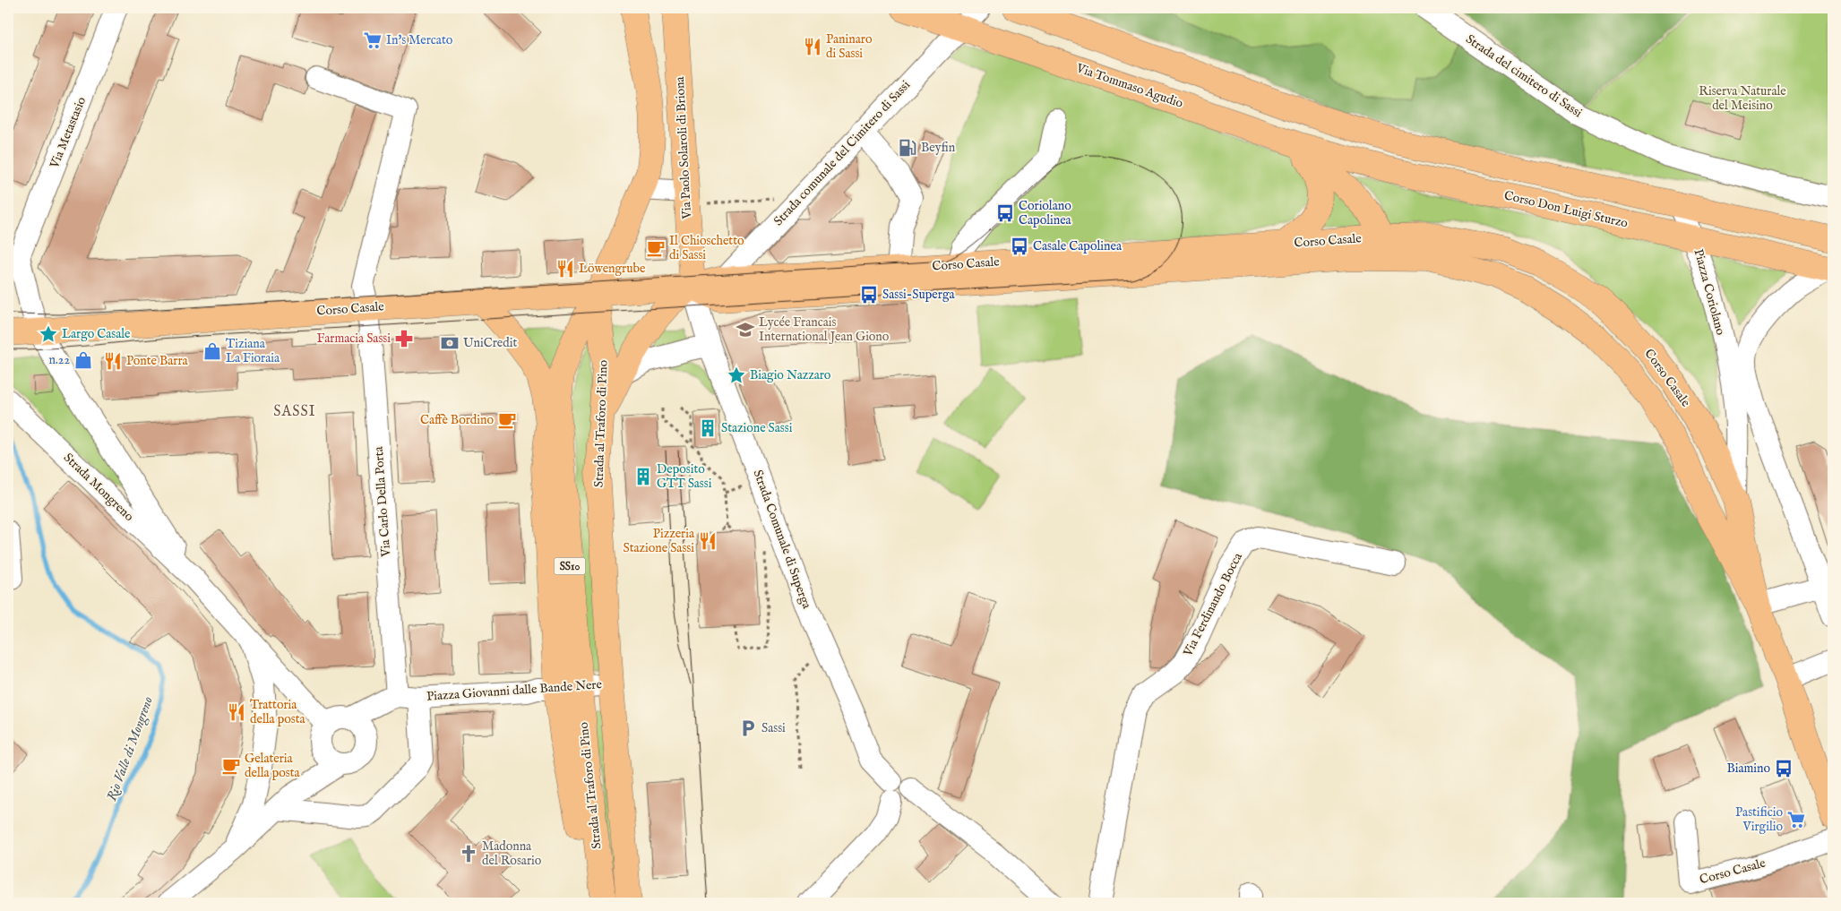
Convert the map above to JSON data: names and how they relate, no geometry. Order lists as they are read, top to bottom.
{
  "streets": {
    "main road": [
      "Via Tommaso Agudio",
      "Via Paolo Solaroli di Briona",
      "Corso Don Luigi Sturzo",
      "Corso Casale",
      "Strada al Traforo di Pino",
      "SS10"
    ],
    "street": [
      "Strada del cimitero di Sassi",
      "Via Metastasio",
      "Strada comunale del Cimitero di Sassi",
      "Piazza Coriolano",
      "Strada Mongreno",
      "Via Carlo Della Porta",
      "Strada Comunale di Superga",
      "Via Ferdinando Bocca",
      "Piazza Giovanni dalle Bande Nere"
    ]
  },
  "crossings": [
    ["Via Tommaso Agudio", "Strada comunale del Cimitero di Sassi"],
    ["Via Tommaso Agudio", "Corso Don Luigi Sturzo"],
    ["Via Paolo Solaroli di Briona", "Corso Casale"],
    ["Via Paolo Solaroli di Briona", "Strada Comunale di Superga"],
    ["Strada comunale del Cimitero di Sassi", "Corso Casale"],
    ["Corso Don Luigi Sturzo", "Piazza Coriolano"],
    ["Corso Casale", "Piazza Coriolano"],
    ["Corso Casale", "Strada al Traforo di Pino"],
    ["Corso Casale", "Strada Mongreno"],
    ["Corso Casale", "Via Carlo Della Porta"],
    ["Corso Casale", "Strada Comunale di Superga"],
    ["Corso Casale", "SS10"],
    ["Strada al Traforo di Pino", "SS10"],
    ["Strada al Traforo di Pino", "Piazza Giovanni dalle Bande Nere"],
    ["Strada Mongreno", "Piazza Giovanni dalle Bande Nere"],
    ["Via Carlo Della Porta", "Piazza Giovanni dalle Bande Nere"]
  ],
  "districts": ["SASSI"],
  "water": ["Rio Valle di Mongreno"],
  "parks": ["Riserva Naturale del Meisino"],
  "places": {
    "supermarket": ["In's Mercato", "Pastificio Virgilio"],
    "restaurant": [
      "Paninaro di Sassi",
      "Löwengrube",
      "Ponte Barra",
      "Pizzeria Stazione Sassi",
      "Trattoria della posta"
    ],
    "fuel station": ["Beyfin"],
    "bus stop": [
      "Coriolano Capolinea",
      "Casale Capolinea",
      "Sassi-Superga",
      "Biamino"
    ],
    "cafe": ["Il Chioschetto di Sassi", "Caffè Bordino", "Gelateria della posta"],
    "school or university": ["Lycée Francais International Jean Giono"],
    "place": ["Largo Casale", "Biagio Nazzaro"],
    "pharmacy": ["Farmacia Sassi"],
    "bank": ["UniCredit"],
    "shop": ["Tiziana La Fioraia", "n.22"],
    "building": ["Stazione Sassi", "Deposito GTT Sassi"],
    "parking": ["Sassi"],
    "church": ["Madonna del Rosario"]
  }
}
